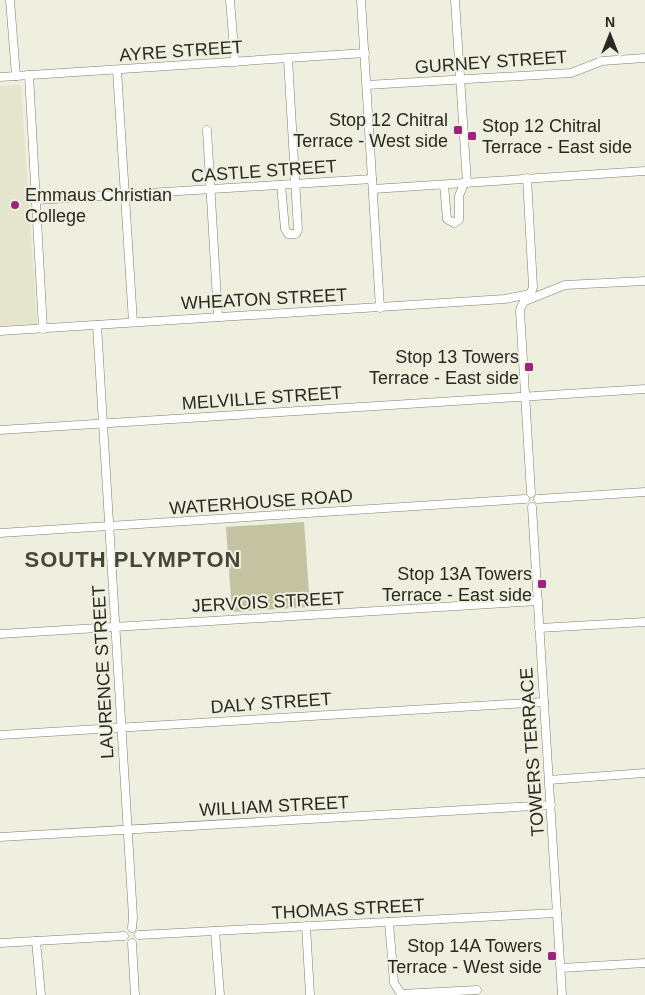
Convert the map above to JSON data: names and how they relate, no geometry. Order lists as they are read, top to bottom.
{
  "streets": {
    "street": [
      "AYRE STREET",
      "GURNEY STREET",
      "CASTLE STREET",
      "WHEATON STREET",
      "MELVILLE STREET",
      "WATERHOUSE ROAD",
      "JERVOIS STREET",
      "LAURENCE STREET",
      "DALY STREET",
      "TOWERS TERRACE",
      "WILLIAM STREET",
      "THOMAS STREET"
    ]
  },
  "crossings": [
    ["WHEATON STREET", "LAURENCE STREET"],
    ["MELVILLE STREET", "LAURENCE STREET"],
    ["WATERHOUSE ROAD", "LAURENCE STREET"],
    ["WATERHOUSE ROAD", "TOWERS TERRACE"],
    ["JERVOIS STREET", "LAURENCE STREET"],
    ["JERVOIS STREET", "TOWERS TERRACE"],
    ["LAURENCE STREET", "DALY STREET"],
    ["LAURENCE STREET", "WILLIAM STREET"],
    ["LAURENCE STREET", "THOMAS STREET"],
    ["DALY STREET", "TOWERS TERRACE"],
    ["TOWERS TERRACE", "WILLIAM STREET"],
    ["TOWERS TERRACE", "THOMAS STREET"]
  ],
  "districts": ["SOUTH PLYMPTON"],
  "places": {
    "transit": [
      "Stop 12 Chitral Terrace - West side",
      "Stop 12 Chitral Terrace - East side",
      "Stop 13 Towers Terrace - East side",
      "Stop 13A Towers Terrace - East side",
      "Stop 14A Towers Terrace - West side"
    ],
    "other": ["Emmaus Christian College"]
  },
  "north": "top"
}
